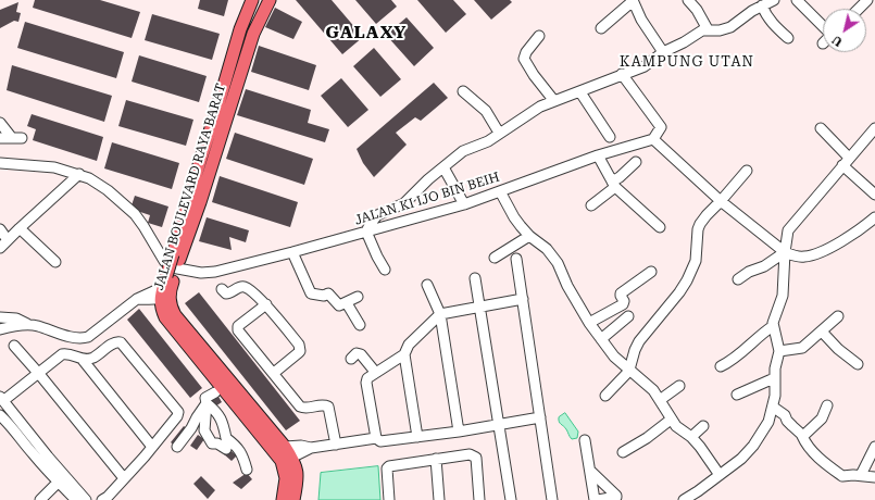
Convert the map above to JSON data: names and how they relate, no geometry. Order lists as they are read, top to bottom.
{
  "streets": {
    "main road": ["JALAN BOULEVARD RAYA BARAT"],
    "street": ["JALAN KI IJO BIN BEIH"]
  },
  "districts": ["GALAXY", "KAMPUNG UTAN"],
  "north": "bottom left"
}
